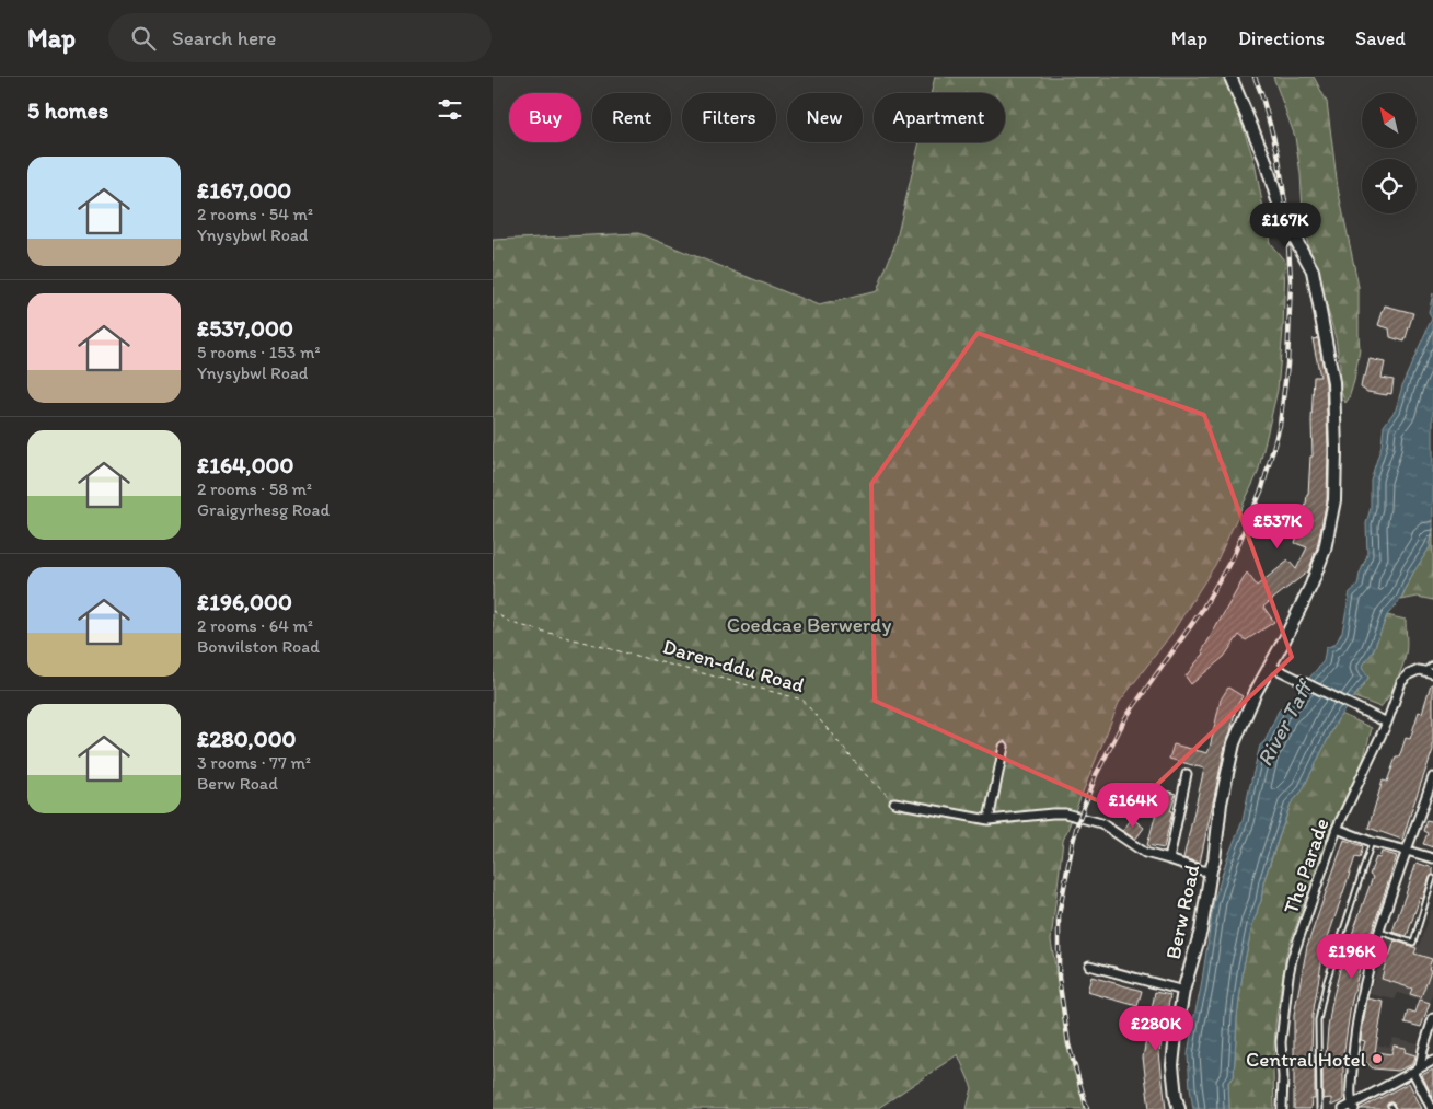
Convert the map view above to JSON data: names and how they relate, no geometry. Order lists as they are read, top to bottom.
{
  "streets": {
    "main road": ["Berw Road"],
    "street": ["The Parade"],
    "path": ["Daren-ddu Road"]
  },
  "water": ["River Taff"],
  "parks": ["Coedcae Berwerdy"],
  "places": ["Central Hotel"],
  "north": "top left",
  "page": {
    "header": "Map",
    "search": "Search here",
    "nav": ["Map", "Directions", "Saved"],
    "heading": "5 homes",
    "chip": [
      "Buy",
      "Rent",
      "Filters",
      "New",
      "Apartment"
    ],
    "list": [
      {
        "name": "£167,000",
        "note": "2 rooms · 54 m² · Ynysybwl Road"
      },
      {
        "name": "£537,000",
        "note": "5 rooms · 153 m² · Ynysybwl Road"
      },
      {
        "name": "£164,000",
        "note": "2 rooms · 58 m² · Graigyrhesg Road"
      },
      {
        "name": "£196,000",
        "note": "2 rooms · 64 m² · Bonvilston Road"
      },
      {
        "name": "£280,000",
        "note": "3 rooms · 77 m² · Berw Road"
      }
    ],
    "price": [
      "£167K",
      "£537K",
      "£164K",
      "£196K",
      "£280K"
    ]
  }
}
